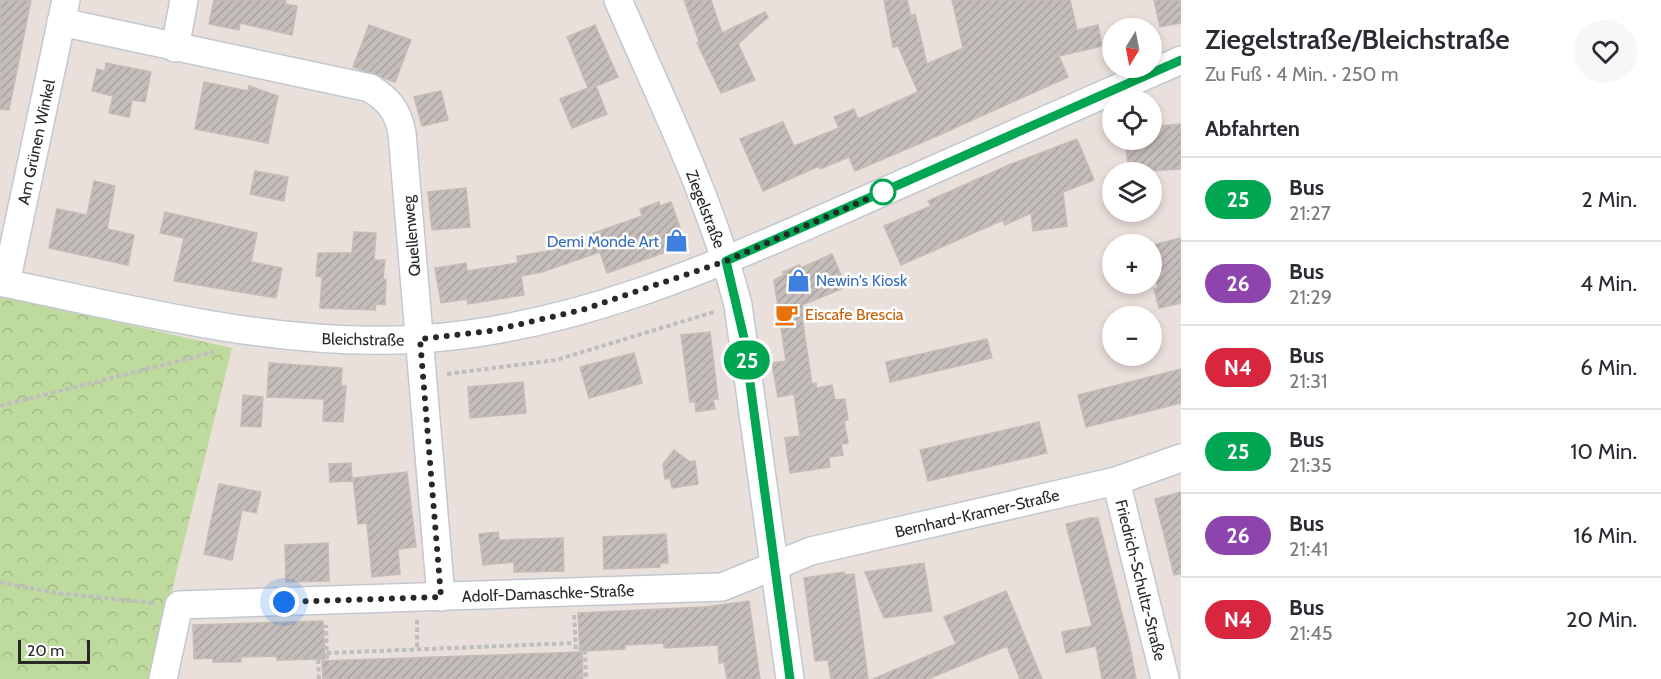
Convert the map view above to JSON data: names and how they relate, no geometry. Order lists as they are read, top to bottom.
{
  "streets": {
    "street": [
      "Am Grünen Winkel",
      "Ziegelstraße",
      "Quellenweg",
      "Bleichstraße",
      "Bernhard-Kramer-Straße",
      "Friedrich-Schultz-Straße",
      "Adolf-Damaschke-Straße"
    ]
  },
  "crossings": [
    ["Am Grünen Winkel", "Quellenweg"],
    ["Am Grünen Winkel", "Bleichstraße"],
    ["Ziegelstraße", "Bleichstraße"],
    ["Ziegelstraße", "Bernhard-Kramer-Straße"],
    ["Ziegelstraße", "Adolf-Damaschke-Straße"],
    ["Quellenweg", "Bleichstraße"],
    ["Quellenweg", "Adolf-Damaschke-Straße"],
    ["Bernhard-Kramer-Straße", "Friedrich-Schultz-Straße"],
    ["Bernhard-Kramer-Straße", "Adolf-Damaschke-Straße"]
  ],
  "places": {
    "shop": ["Demi Monde Art", "Newin's Kiosk"],
    "cafe": ["Eiscafe Brescia"]
  },
  "lines": ["bus line 25"],
  "scale_bar": "20 m",
  "north": "bottom",
  "page": {
    "on_map": "25",
    "heading": [
      ["Ziegelstraße/Bleichstraße", "Zu Fuß · 4 Min. · 250 m"],
      "Abfahrten"
    ],
    "map_buttons": ["+", "−"],
    "list": [
      {
        "mark": "25",
        "name": "Bus",
        "note": "21:27",
        "value": "2 Min."
      },
      {
        "mark": "26",
        "name": "Bus",
        "note": "21:29",
        "value": "4 Min."
      },
      {
        "mark": "N4",
        "name": "Bus",
        "note": "21:31",
        "value": "6 Min."
      },
      {
        "mark": "25",
        "name": "Bus",
        "note": "21:35",
        "value": "10 Min."
      },
      {
        "mark": "26",
        "name": "Bus",
        "note": "21:41",
        "value": "16 Min."
      },
      {
        "mark": "N4",
        "name": "Bus",
        "note": "21:45",
        "value": "20 Min."
      }
    ],
    "scale": "20 m"
  }
}
